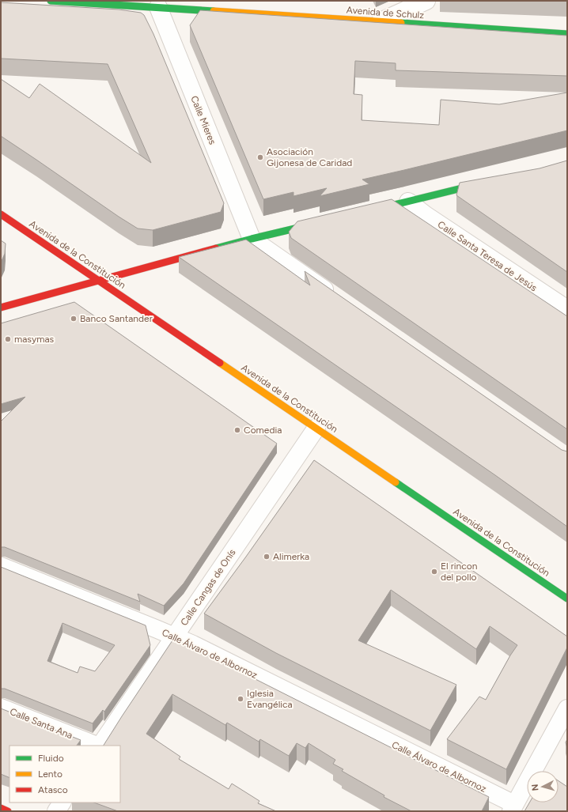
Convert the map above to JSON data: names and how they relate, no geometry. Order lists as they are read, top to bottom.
{
  "streets": {
    "street": [
      "Avenida de Schulz",
      "Calle Mieres",
      "Avenida de la Constitución",
      "Calle Santa Teresa de Jesús",
      "Calle Cangas de Onís",
      "Calle Álvaro de Albornoz",
      "Calle Santa Ana"
    ]
  },
  "crossings": [
    ["Avenida de Schulz", "Calle Mieres"],
    ["Avenida de la Constitución", "Calle Cangas de Onís"],
    ["Calle Cangas de Onís", "Calle Álvaro de Albornoz"]
  ],
  "places": [
    "Asociación Gijonesa de Caridad",
    "Banco Santander",
    "masymas",
    "Comedia",
    "Alimerka",
    "El rincon del pollo",
    "Iglesia Evangélica"
  ],
  "legend": ["Fluido", "Lento", "Atasco"],
  "north": "left"
}
